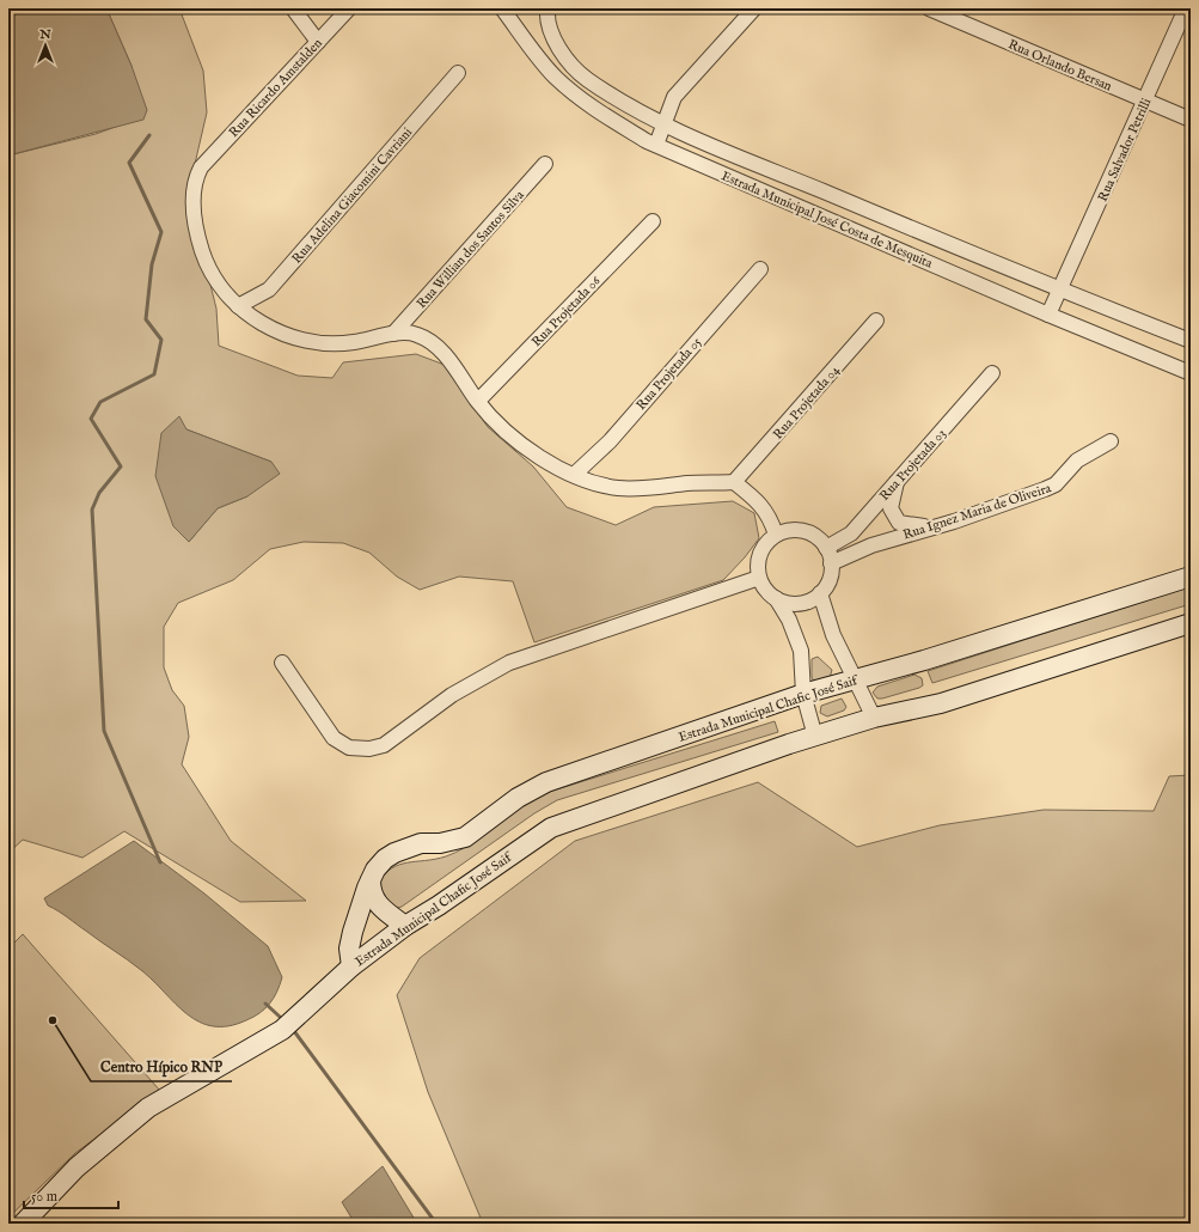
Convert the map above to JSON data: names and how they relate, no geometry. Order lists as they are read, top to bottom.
{
  "streets": {
    "street": [
      "Rua Orlando Bersan",
      "Rua Ricardo Amstalden",
      "Rua Salvador Petrilli",
      "Rua Adelina Giacomini Cavriani",
      "Estrada Municipal José Costa de Mesquita",
      "Rua Willian dos Santos Silva",
      "Rua Projetada 06",
      "Rua Projetada 05",
      "Rua Projetada 04",
      "Rua Projetada 03",
      "Rua Ignez Maria de Oliveira",
      "Estrada Municipal Chafic José Saif"
    ]
  },
  "crossings": [
    ["Rua Orlando Bersan", "Rua Salvador Petrilli"],
    ["Rua Ricardo Amstalden", "Rua Adelina Giacomini Cavriani"],
    ["Rua Salvador Petrilli", "Estrada Municipal José Costa de Mesquita"],
    ["Rua Projetada 03", "Rua Ignez Maria de Oliveira"]
  ],
  "places": ["Centro Hípico RNP"],
  "scale_bar": "50 m",
  "north": "top"
}
